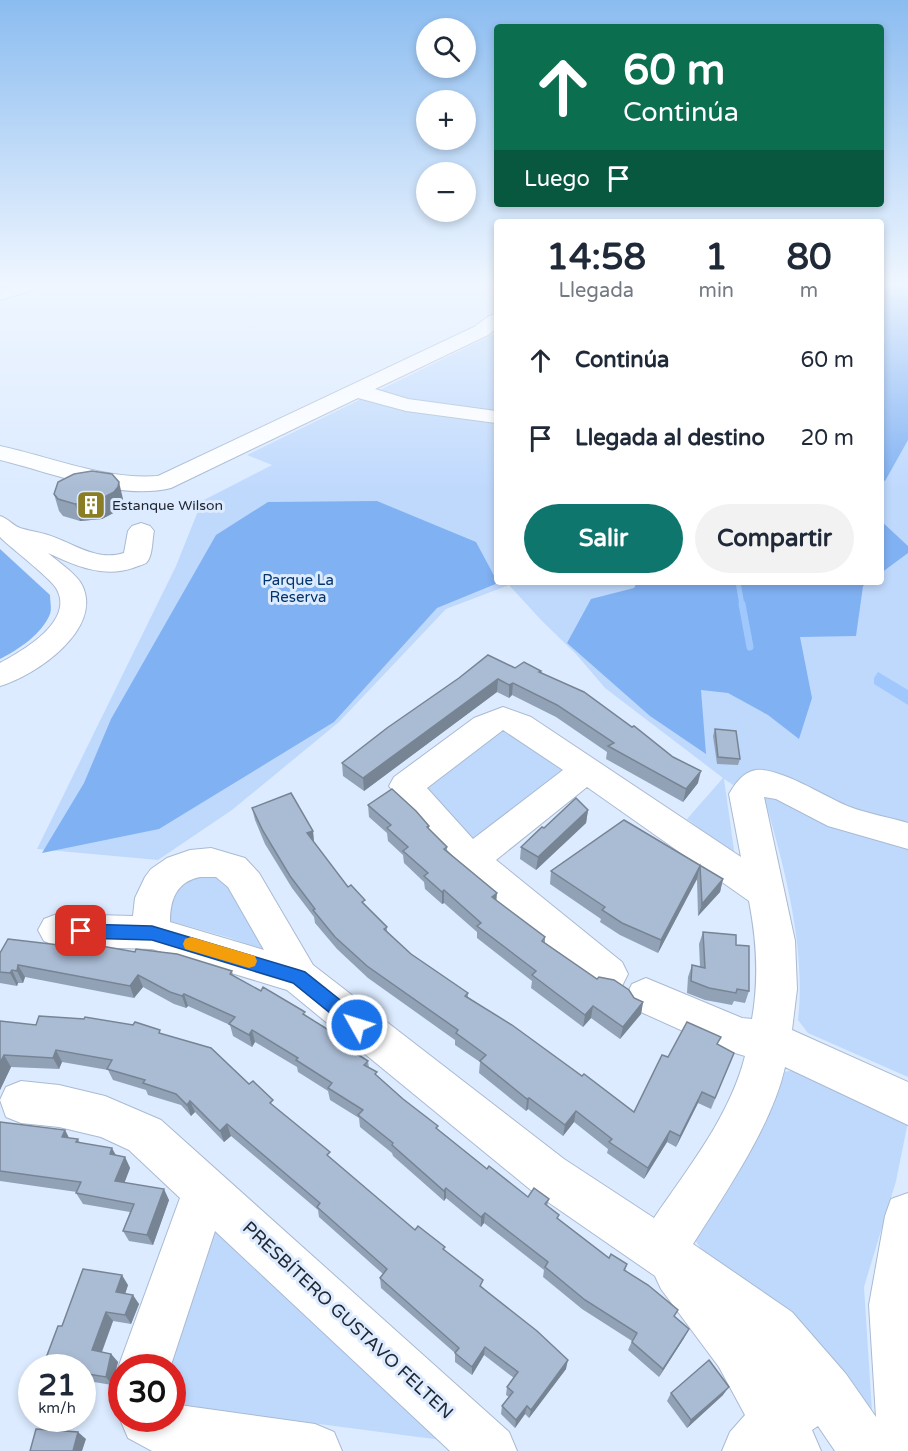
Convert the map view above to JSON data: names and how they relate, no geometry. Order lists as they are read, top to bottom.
{
  "streets": {
    "street": ["PRESBÍTERO GUSTAVO FELTEN"]
  },
  "parks": ["Parque La Reserva"],
  "places": {
    "building": ["Estanque Wilson"]
  },
  "page": {
    "map_buttons": ["+", "−"],
    "turn": ["60 m", "Continúa"],
    "then": "Luego",
    "eta": [
      "14:58",
      "Llegada",
      "1",
      "min",
      "80",
      "m"
    ],
    "list": [
      {
        "name": "Continúa",
        "value": "60 m"
      },
      {
        "name": "Llegada al destino",
        "value": "20 m"
      }
    ],
    "buttons": ["Salir", "Compartir"],
    "speed": "21 km/h",
    "limit": "30"
  }
}
